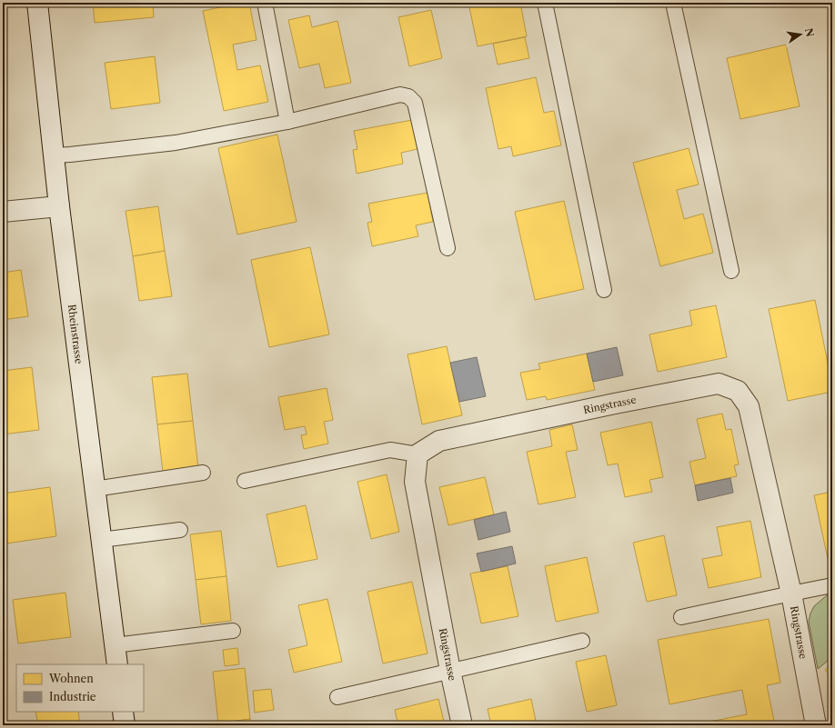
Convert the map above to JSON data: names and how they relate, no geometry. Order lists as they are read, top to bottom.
{
  "streets": {
    "street": ["Rheinstrasse", "Ringstrasse"]
  },
  "legend": ["Wohnen", "Industrie"],
  "north": "right"
}
